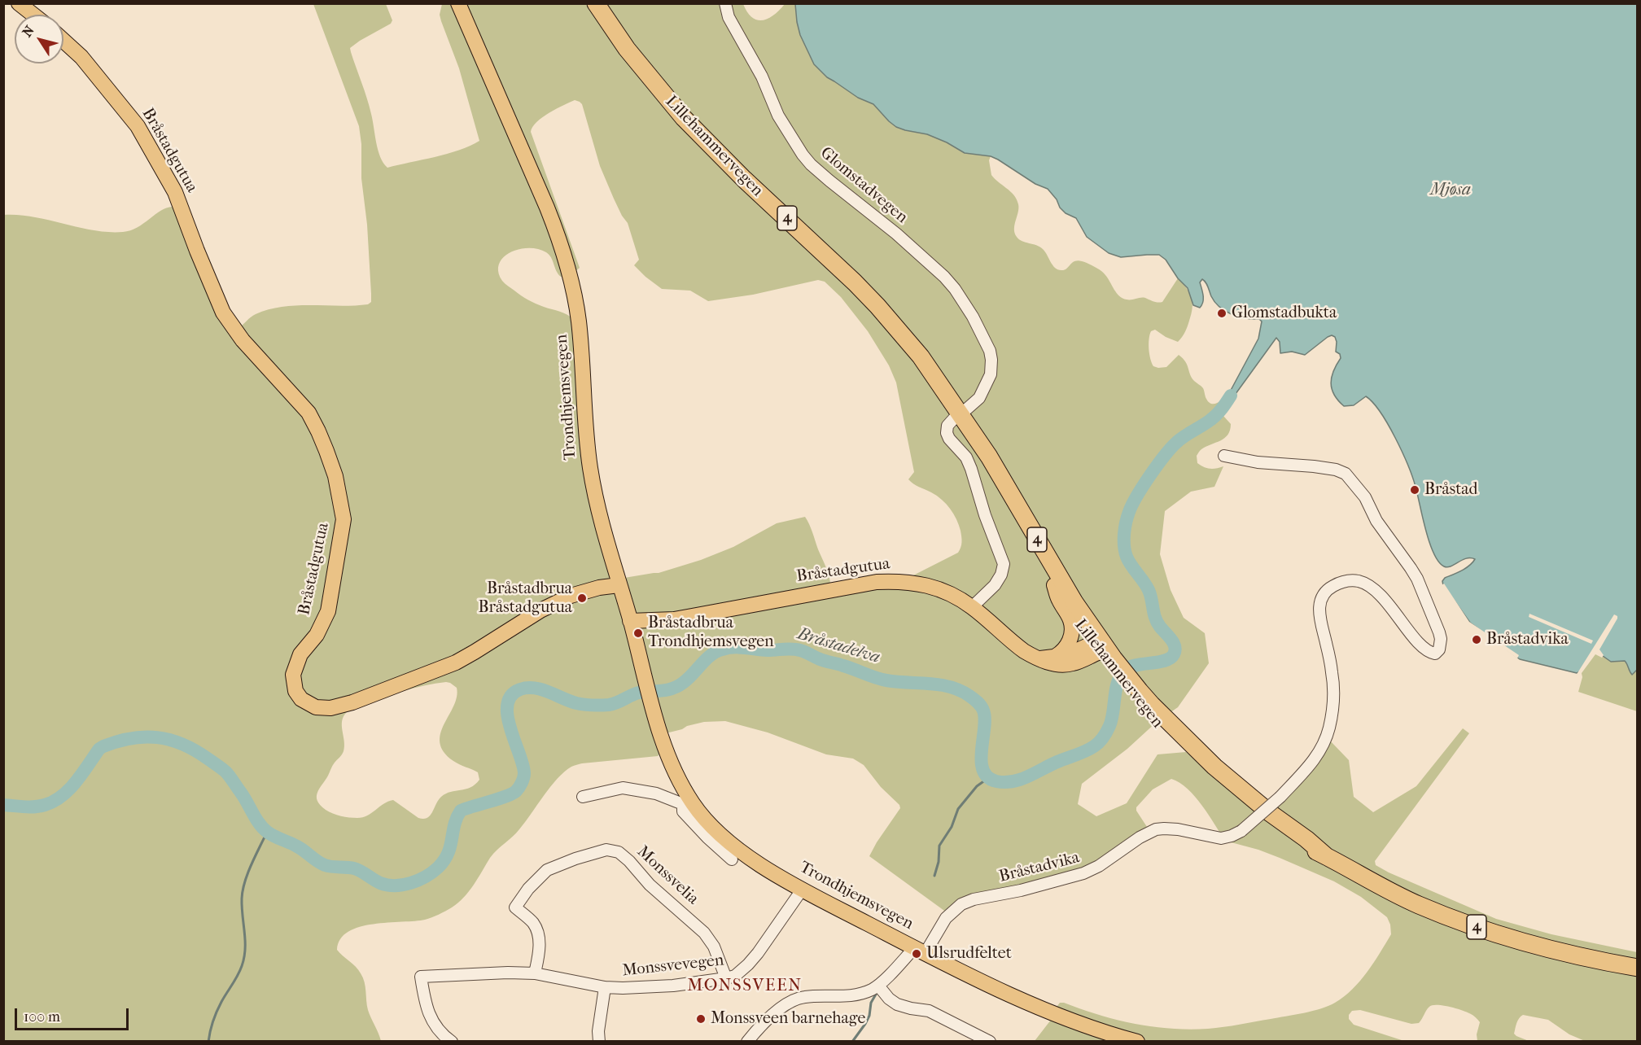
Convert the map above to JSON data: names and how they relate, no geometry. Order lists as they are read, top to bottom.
{
  "streets": {
    "highway": ["Lillehammervegen", "4"],
    "main road": ["Bråstadgutua", "Trondhjemsvegen"],
    "street": [
      "Glomstadvegen",
      "Bråstadvika",
      "Monssvelia",
      "Monssvevegen"
    ]
  },
  "crossings": [
    ["Lillehammervegen", "Bråstadgutua"],
    ["Bråstadgutua", "Trondhjemsvegen"],
    ["Trondhjemsvegen", "Bråstadvika"],
    ["Trondhjemsvegen", "Monssvevegen"],
    ["Monssvelia", "Monssvevegen"]
  ],
  "districts": ["MONSSVEEN"],
  "water": ["Mjøsa", "Bråstadelva"],
  "places": [
    "Glomstadbukta",
    "Bråstad",
    "Bråstadbrua Bråstadgutua",
    "Bråstadbrua Trondhjemsvegen",
    "Bråstadvika",
    "Ulsrudfeltet",
    "Monssveen barnehage"
  ],
  "scale_bar": "100 m",
  "north": "top left"
}
